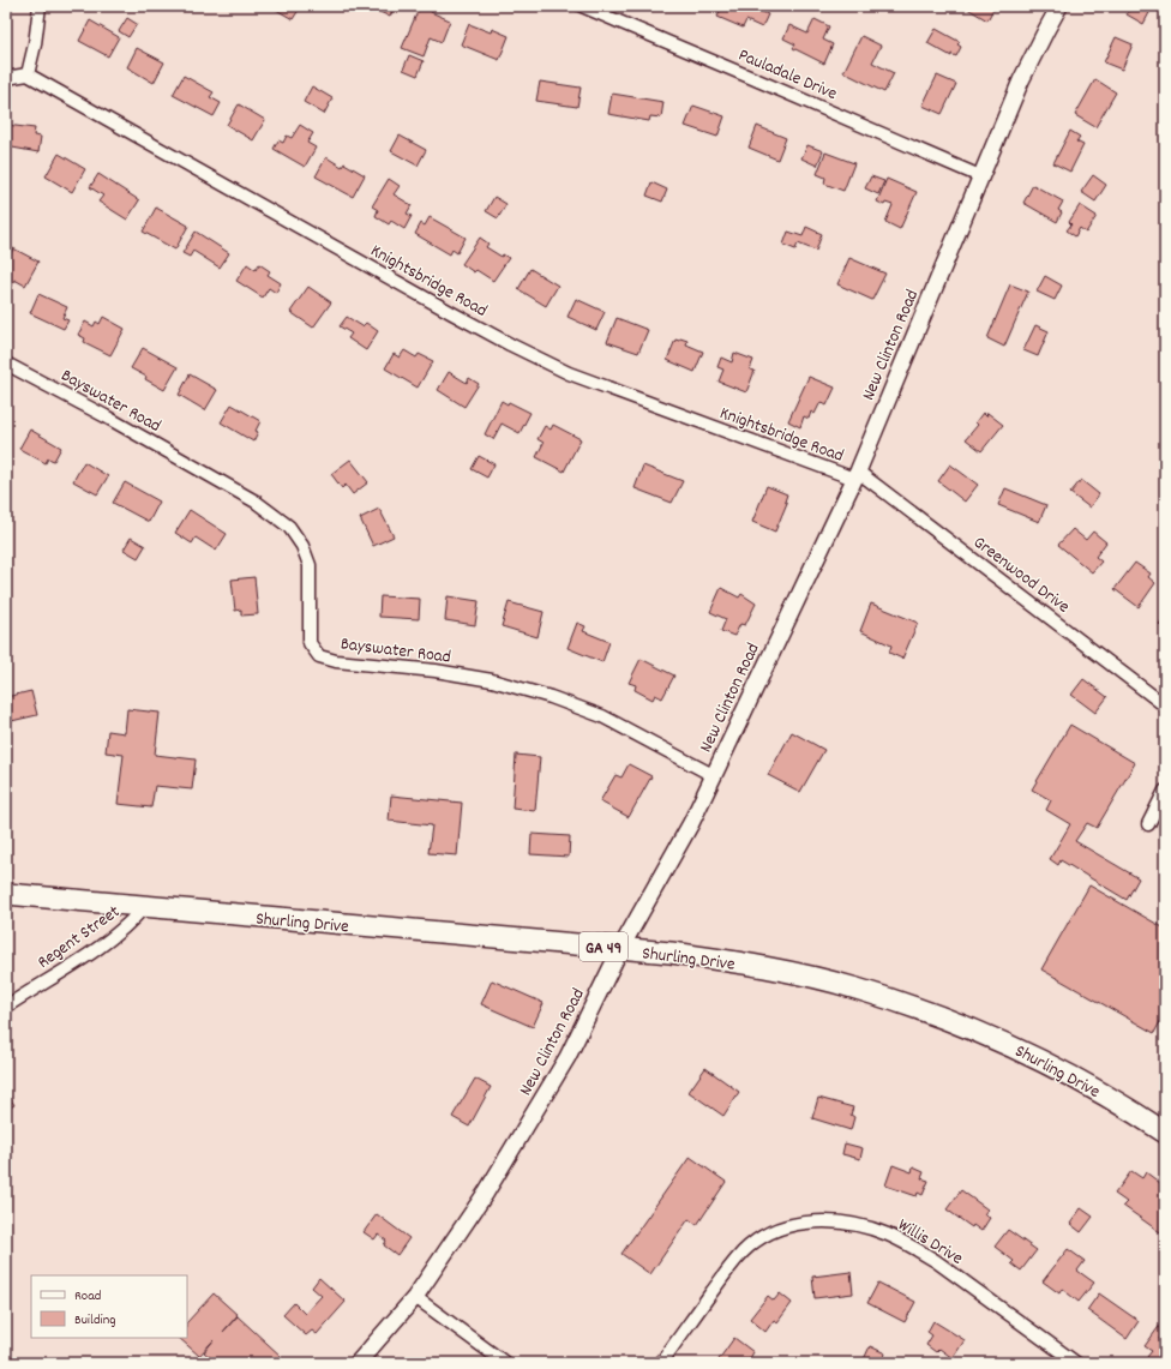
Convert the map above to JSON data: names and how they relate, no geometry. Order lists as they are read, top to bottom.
{
  "streets": {
    "main road": ["Shurling Drive", "GA 49"],
    "street": [
      "Pauladale Drive",
      "Knightsbridge Road",
      "New Clinton Road",
      "Bayswater Road",
      "Greenwood Drive",
      "Regent Street",
      "Willis Drive"
    ]
  },
  "crossings": [
    ["Pauladale Drive", "New Clinton Road"],
    ["Knightsbridge Road", "New Clinton Road"],
    ["Knightsbridge Road", "Greenwood Drive"],
    ["New Clinton Road", "Bayswater Road"],
    ["New Clinton Road", "Greenwood Drive"],
    ["New Clinton Road", "Shurling Drive"],
    ["Shurling Drive", "Regent Street"]
  ],
  "legend": ["Road", "Building"]
}
